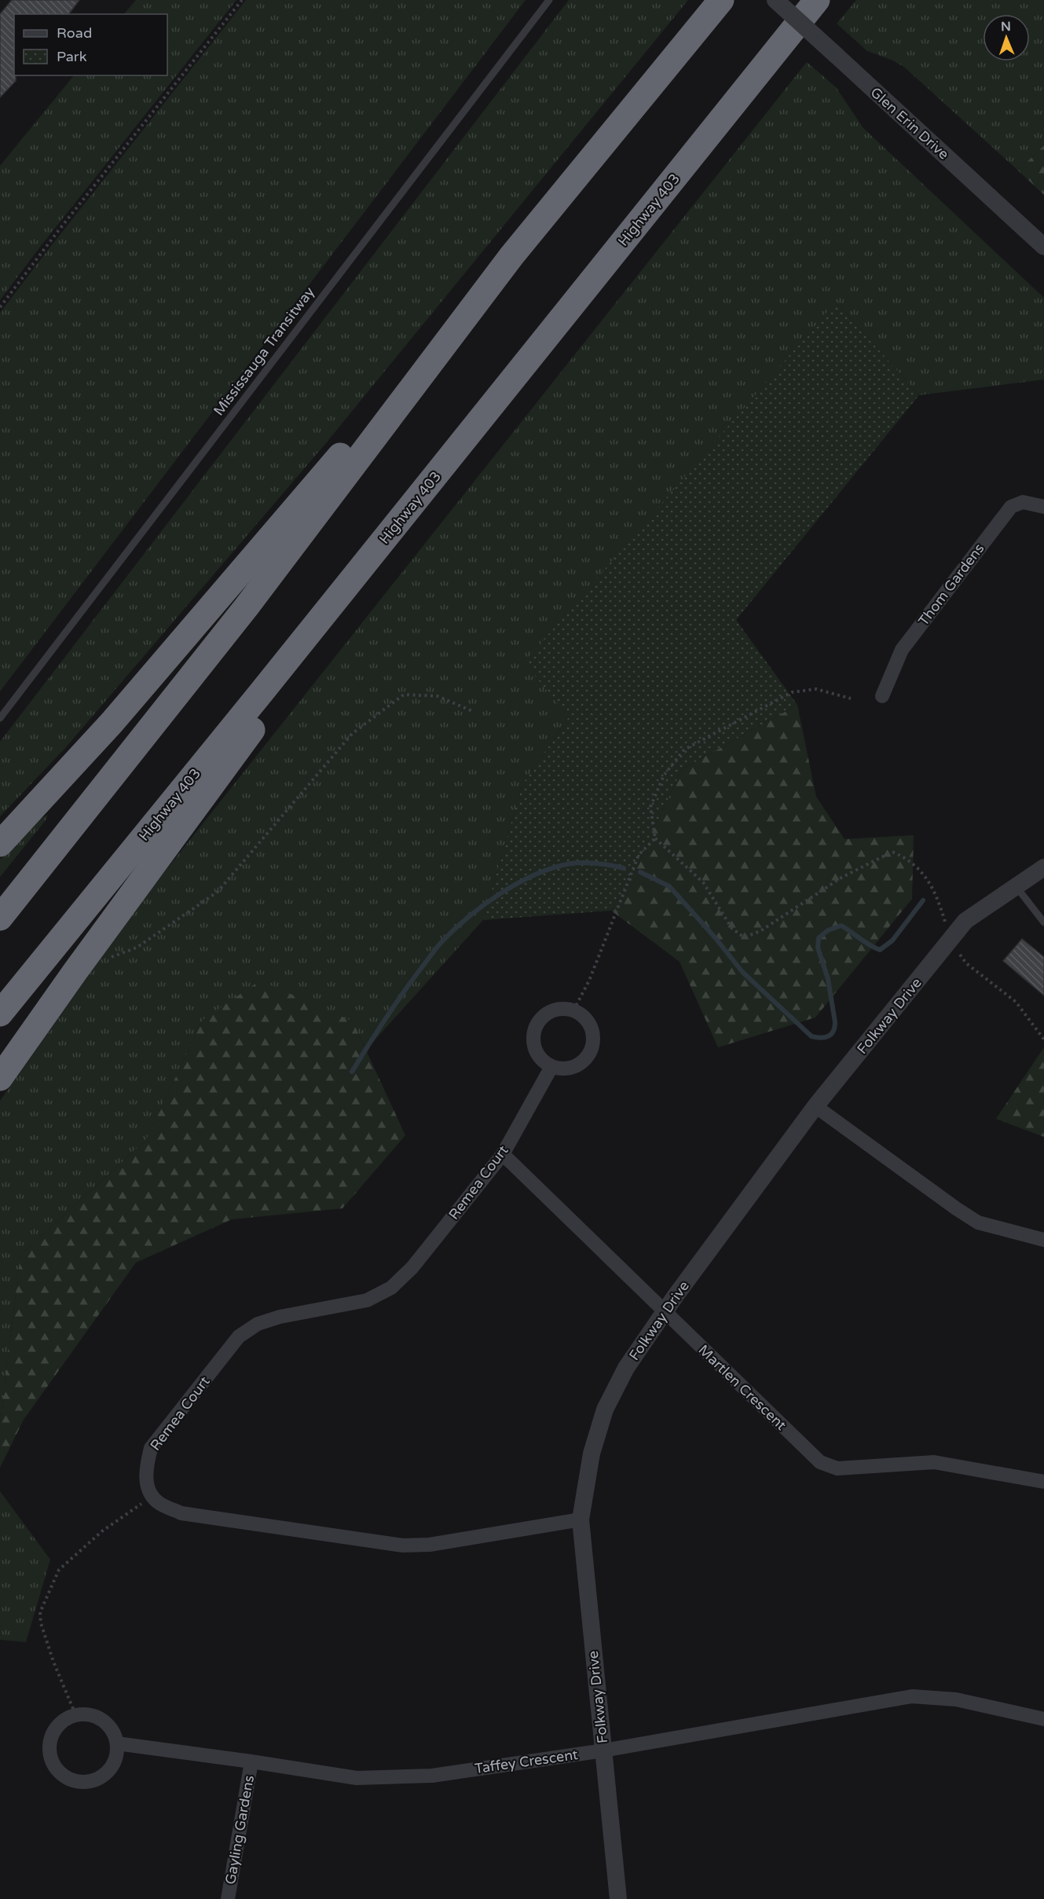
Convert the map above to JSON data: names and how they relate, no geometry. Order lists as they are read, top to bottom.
{
  "streets": {
    "highway": ["Highway 403"],
    "street": [
      "Glen Erin Drive",
      "Thom Gardens",
      "Folkway Drive",
      "Remea Court",
      "Martlen Crescent",
      "Taffey Crescent",
      "Gayling Gardens"
    ],
    "lane": ["Mississauga Transitway"]
  },
  "crossings": [
    ["Folkway Drive", "Martlen Crescent"],
    ["Folkway Drive", "Taffey Crescent"],
    ["Remea Court", "Martlen Crescent"],
    ["Taffey Crescent", "Gayling Gardens"]
  ],
  "legend": ["Road", "Park"],
  "north": "top"
}
